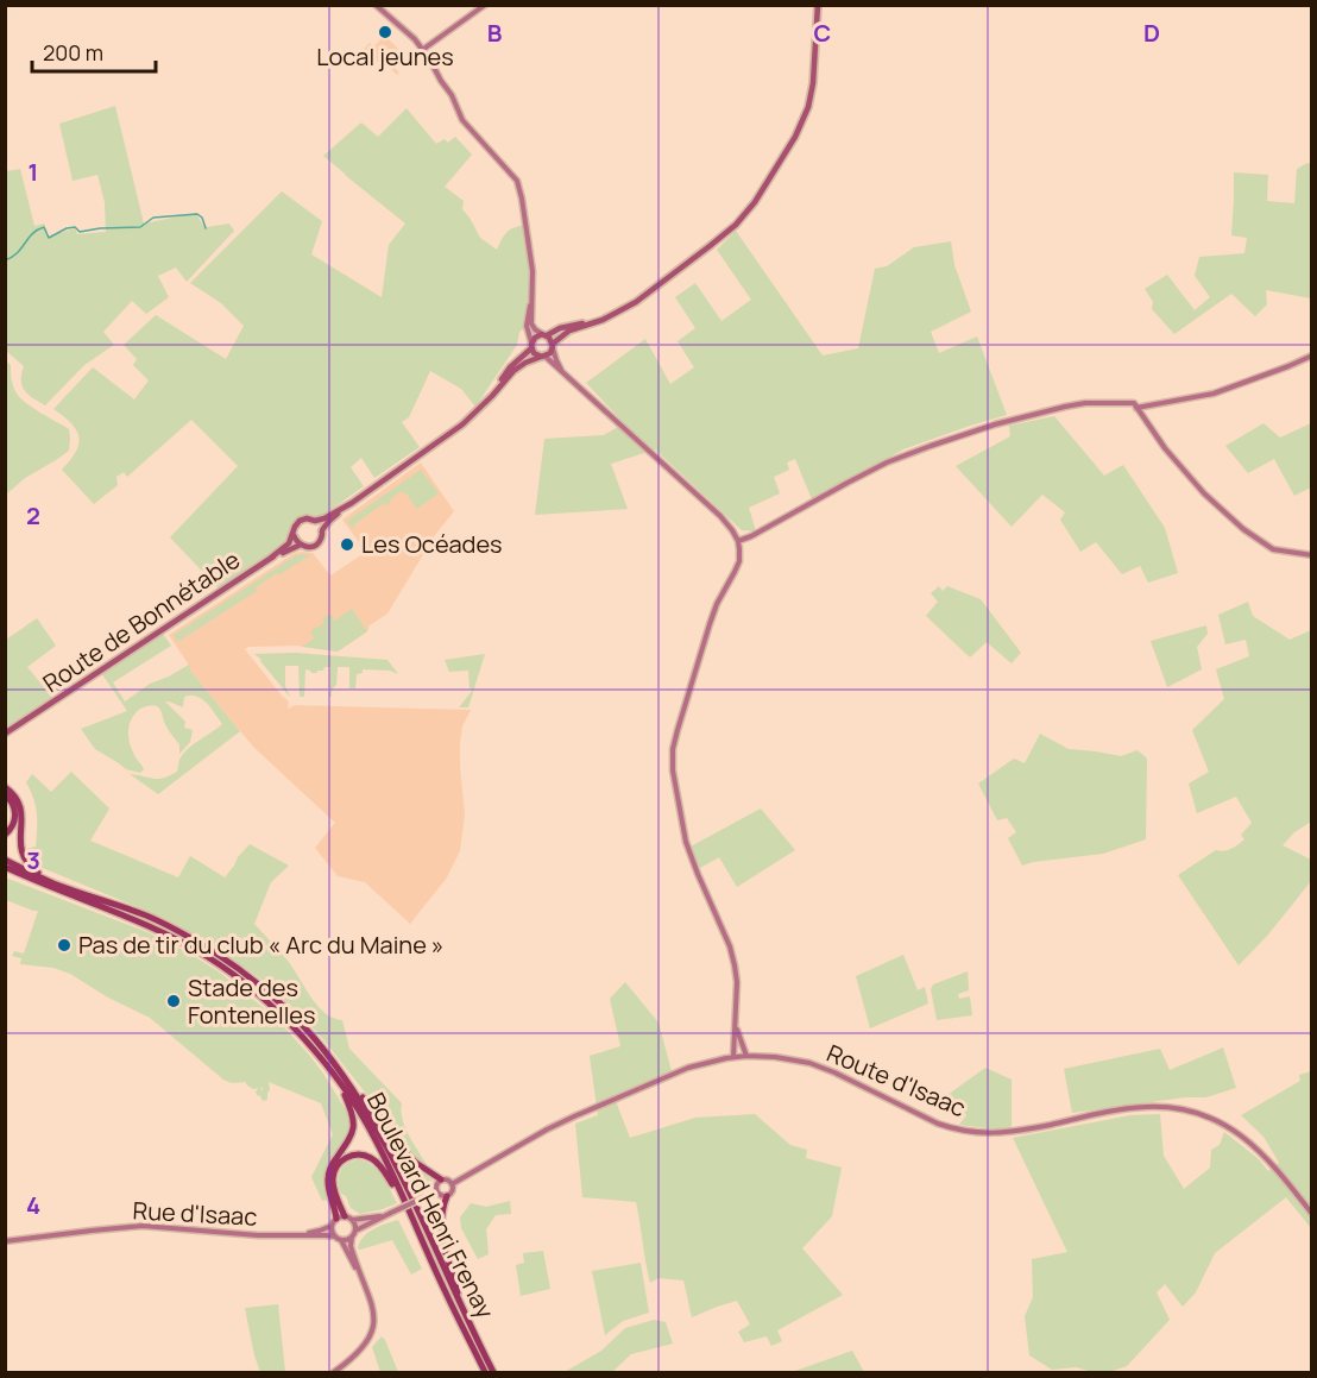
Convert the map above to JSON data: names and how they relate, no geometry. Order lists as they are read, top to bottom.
{
  "streets": {
    "highway": ["Boulevard Henri Frenay"],
    "main road": ["Route de Bonnétable"],
    "street": ["Route d'Isaac", "Rue d'Isaac"]
  },
  "places": [
    "Local jeunes",
    "Les Océades",
    "Pas de tir du club « Arc du Maine »",
    "Stade des Fontenelles"
  ],
  "scale_bar": "200 m",
  "grid": {
    "columns": ["B", "C", "D"],
    "rows": [
      "1",
      "2",
      "3",
      "4"
    ]
  }
}
